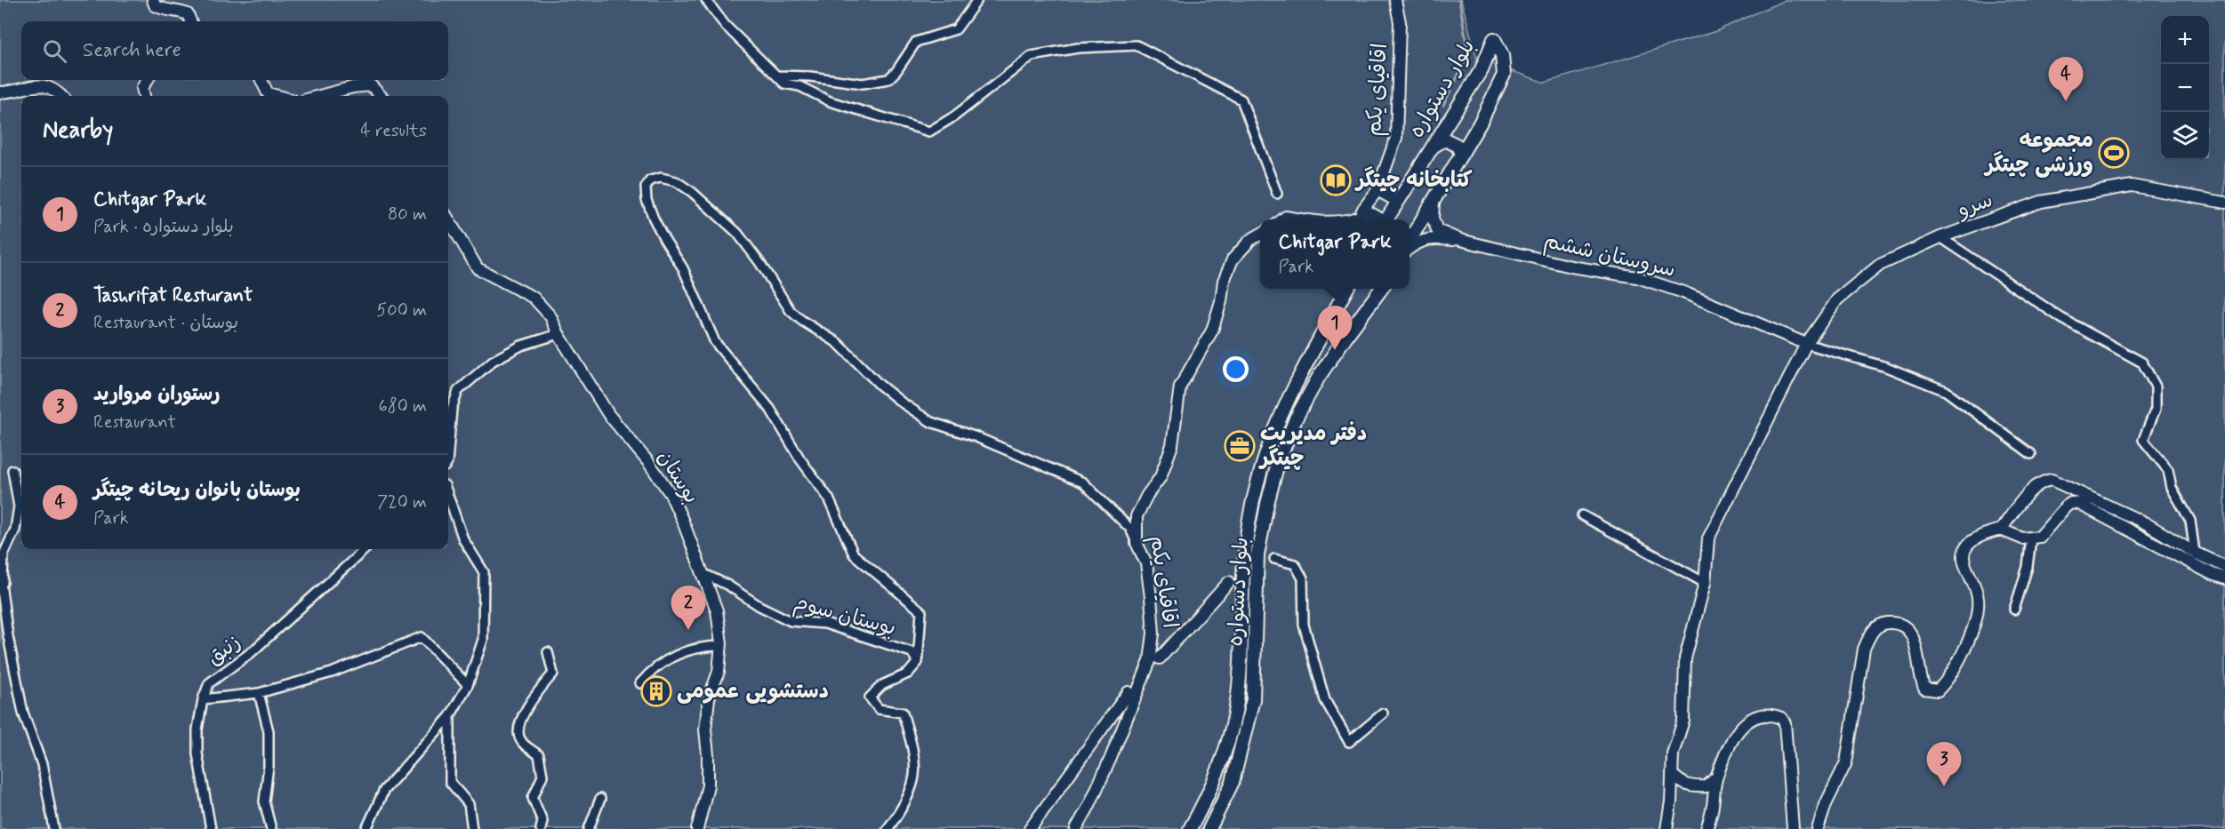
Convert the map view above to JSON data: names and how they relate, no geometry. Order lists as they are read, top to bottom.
{
  "streets": {
    "main road": ["بلوار دستواره"],
    "street": [
      "اقاقیای یکم",
      "سرو",
      "سروستان ششم",
      "بوستان",
      "بوستان سوم",
      "زنبق"
    ]
  },
  "crossings": [
    ["سرو", "سروستان ششم"],
    ["بوستان", "بوستان سوم"]
  ],
  "places": {
    "sports": ["مجموعه ورزشی چیتگر"],
    "library": ["کتابخانه چیتگر"],
    "office": ["دفتر مدیریت چیتگر"],
    "building": ["دستشویی عمومی"]
  },
  "page": {
    "map_buttons": ["+", "−"],
    "search": "Search here",
    "pins": [
      "4",
      "1",
      "2",
      "3"
    ],
    "heading": ["Nearby", "4 results"],
    "list": [
      {
        "mark": "1",
        "name": "Chitgar Park",
        "note": "Park · بلوار دستواره",
        "value": "80 m"
      },
      {
        "mark": "2",
        "name": "Tashrifat Resturant",
        "note": "Restaurant · بوستان",
        "value": "500 m"
      },
      {
        "mark": "3",
        "name": "رستوران مروارید",
        "note": "Restaurant",
        "value": "680 m"
      },
      {
        "mark": "4",
        "name": "بوستان بانوان ریحانه چیتگر",
        "note": "Park",
        "value": "720 m"
      }
    ],
    "popup": ["Chitgar Park", "Park"]
  }
}
